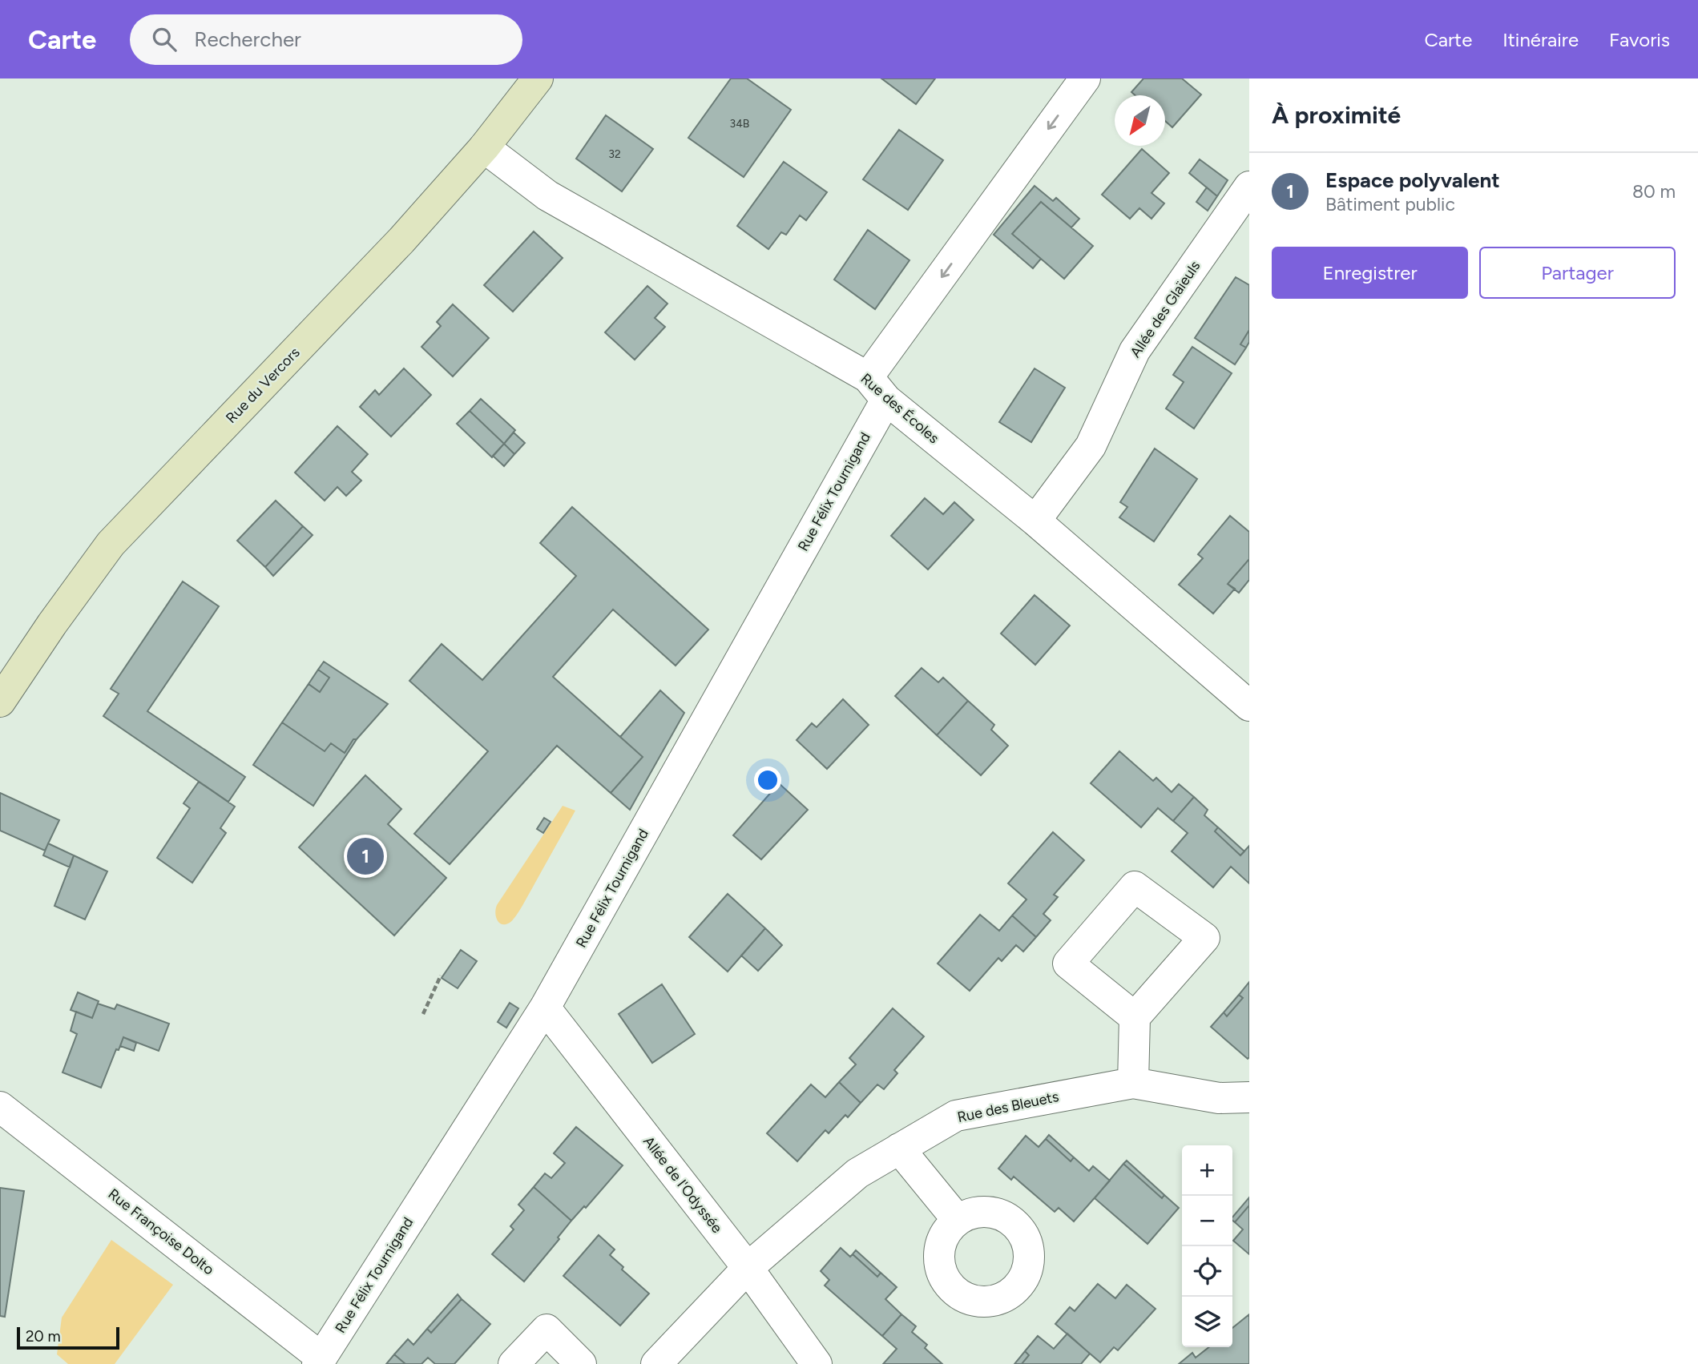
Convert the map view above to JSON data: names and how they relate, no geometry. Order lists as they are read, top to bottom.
{
  "streets": {
    "street": [
      "Allée des Glaïeuls",
      "Rue du Vercors",
      "Rue des Écoles",
      "Rue Félix Tournigand",
      "Rue des Bleuets",
      "Allée de l'Odyssée",
      "Rue Françoise Dolto"
    ]
  },
  "crossings": [
    ["Allée des Glaïeuls", "Rue des Écoles"],
    ["Rue du Vercors", "Rue des Écoles"],
    ["Rue des Écoles", "Rue Félix Tournigand"],
    ["Rue Félix Tournigand", "Allée de l'Odyssée"],
    ["Rue Félix Tournigand", "Rue Françoise Dolto"],
    ["Rue des Bleuets", "Allée de l'Odyssée"]
  ],
  "house_numbers": ["34B", "32"],
  "scale_bar": "20 m",
  "north": "bottom left",
  "page": {
    "header": "Carte",
    "search": "Rechercher",
    "nav": ["Carte", "Itinéraire", "Favoris"],
    "heading": "À proximité",
    "list": [
      {
        "mark": "1",
        "name": "Espace polyvalent",
        "note": "Bâtiment public",
        "value": "80 m"
      }
    ],
    "buttons": ["Enregistrer", "Partager"],
    "pins": "1",
    "map_buttons": ["+", "−"],
    "scale": "20 m"
  }
}
